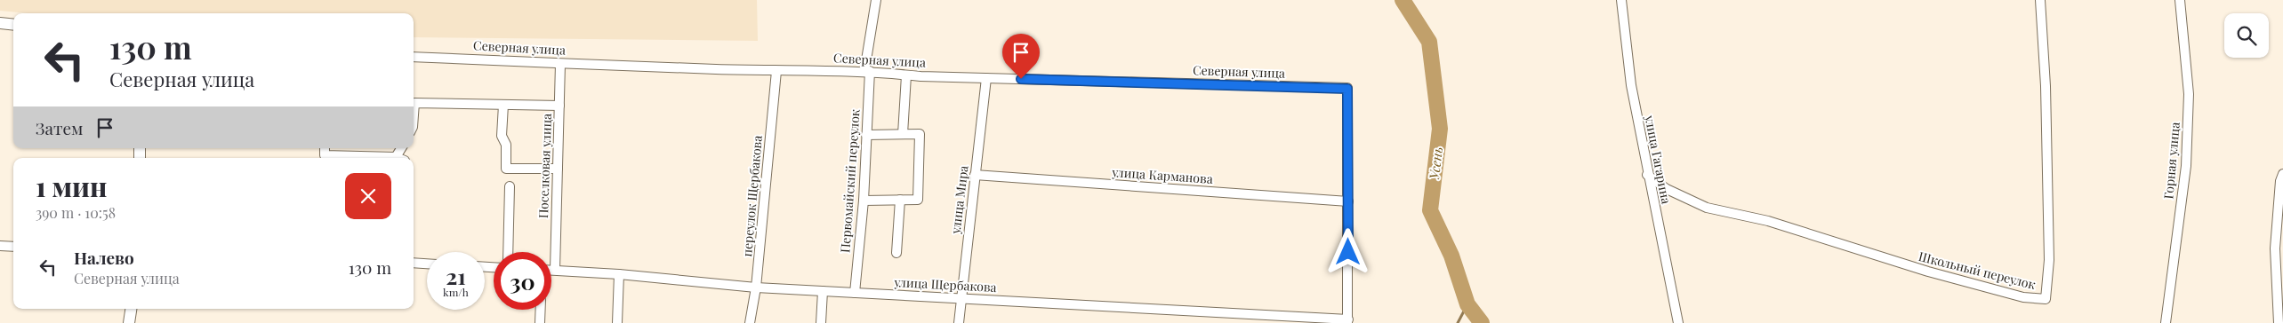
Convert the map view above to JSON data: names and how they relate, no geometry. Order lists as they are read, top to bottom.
{
  "streets": {
    "street": [
      "Северная улица",
      "улица Гагарина",
      "Горная улица",
      "Поселковая улица",
      "улица Карманова",
      "Первомайский переулок",
      "переулок Щербакова",
      "улица Мира",
      "Школьный переулок",
      "улица Щербакова"
    ]
  },
  "crossings": [
    ["Северная улица", "Поселковая улица"],
    ["Северная улица", "улица Карманова"],
    ["Северная улица", "Первомайский переулок"],
    ["Северная улица", "переулок Щербакова"],
    ["Северная улица", "улица Мира"],
    ["улица Гагарина", "Школьный переулок"],
    ["Поселковая улица", "улица Щербакова"],
    ["улица Карманова", "улица Мира"],
    ["Первомайский переулок", "улица Щербакова"],
    ["переулок Щербакова", "улица Щербакова"],
    ["улица Мира", "улица Щербакова"]
  ],
  "water": ["Усень"],
  "page": {
    "turn": ["130 m", "Северная улица"],
    "then": "Затем",
    "heading": ["1 мин", "390 m · 10:58"],
    "list": [
      {
        "name": "Налево",
        "note": "Северная улица",
        "value": "130 m"
      }
    ],
    "speed": "21 km/h",
    "limit": "30"
  }
}
